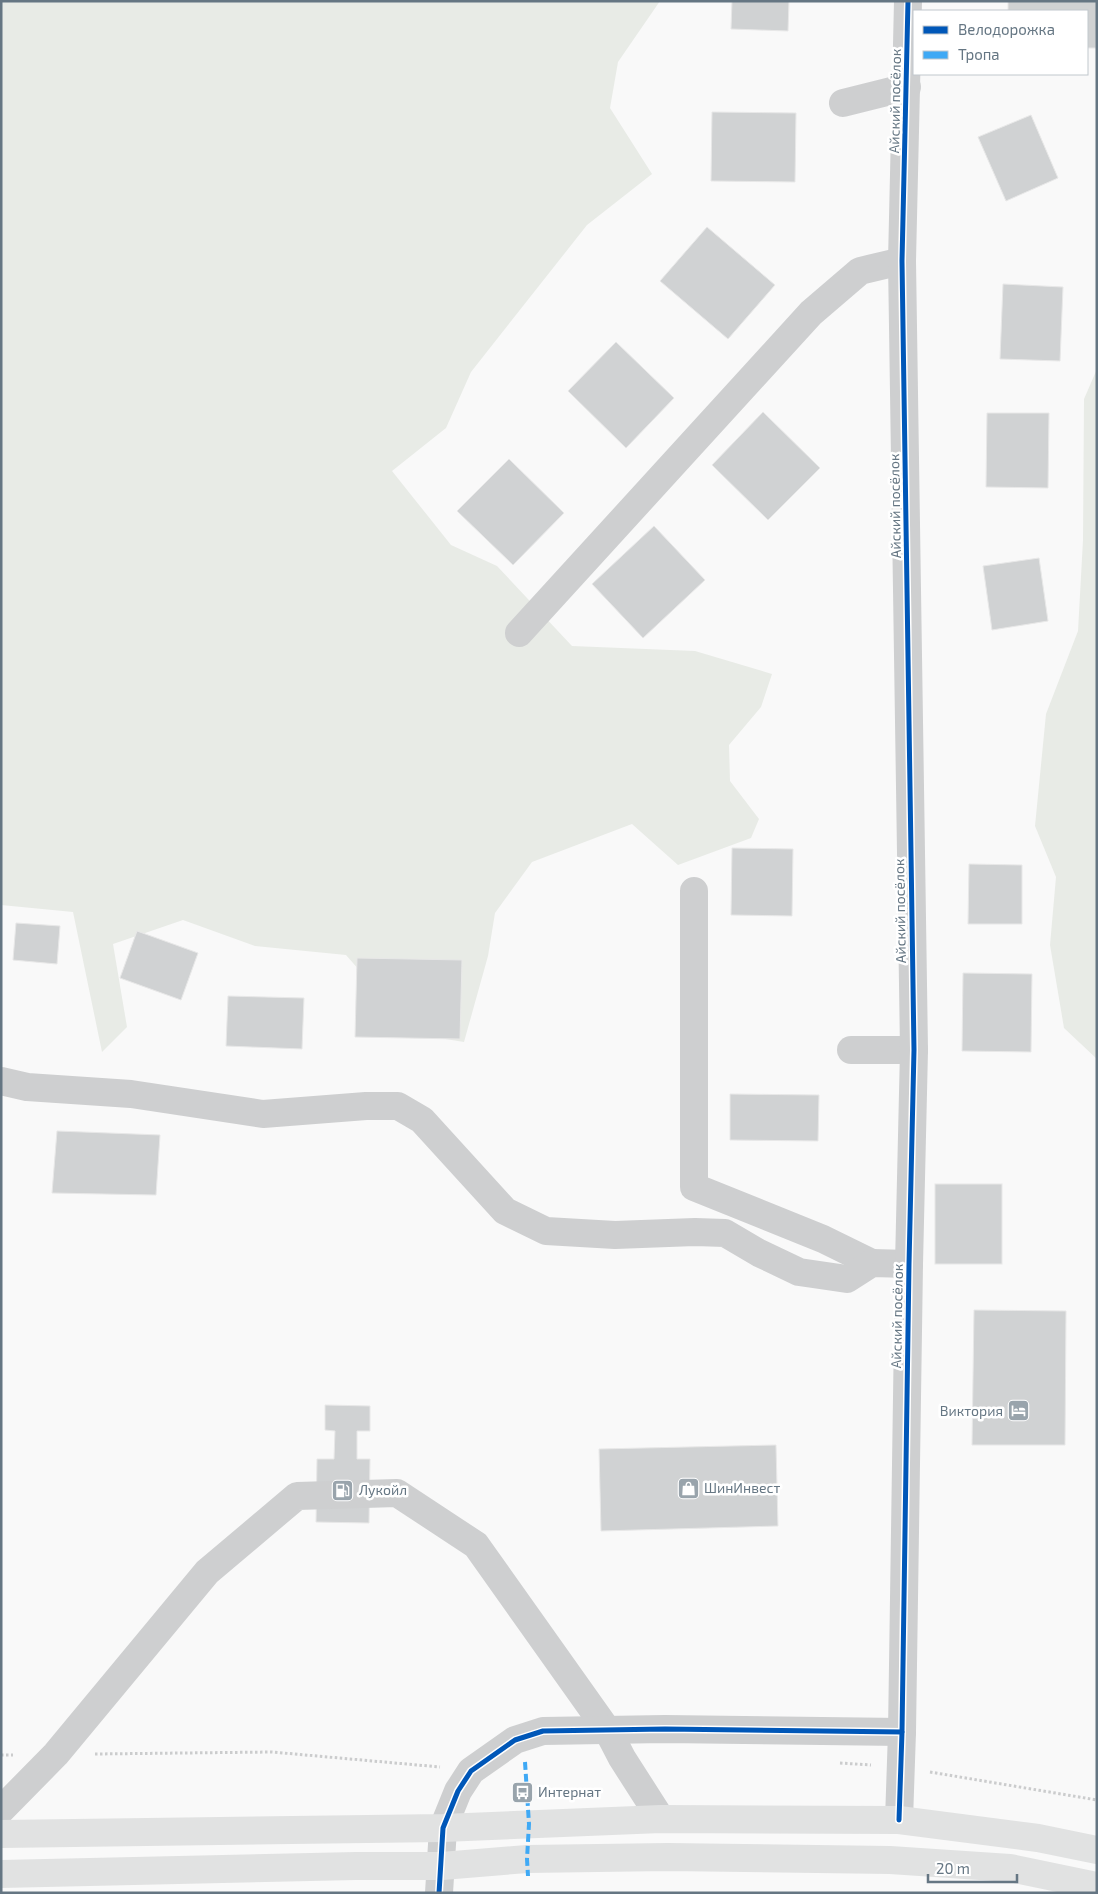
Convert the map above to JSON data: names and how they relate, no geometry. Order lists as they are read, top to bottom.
{
  "streets": {
    "street": ["Айский посёлок"]
  },
  "places": {
    "hotel": ["Виктория"],
    "shop": ["ШинИнвест"],
    "fuel station": ["Лукойл"],
    "bus stop": ["Интернат"]
  },
  "legend": ["Велодорожка", "Тропа"],
  "scale_bar": "20 m"
}
